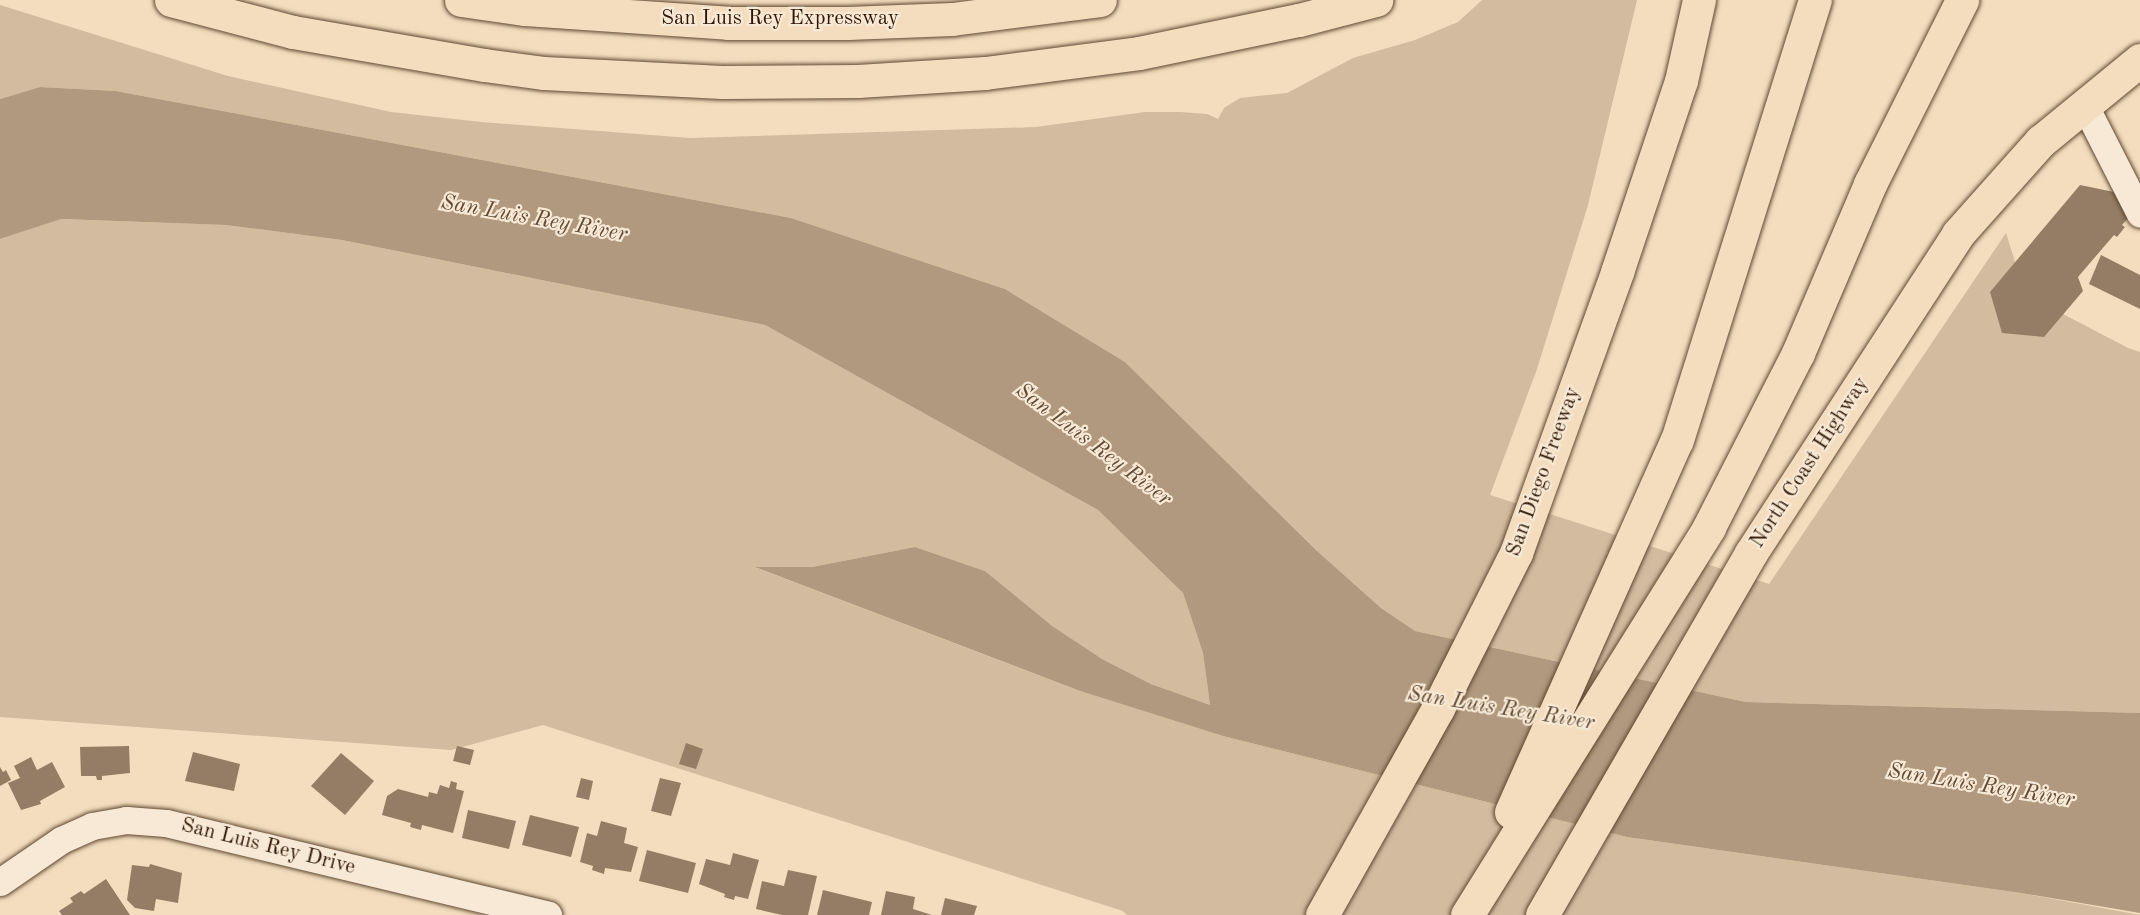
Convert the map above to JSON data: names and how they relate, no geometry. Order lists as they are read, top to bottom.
{
  "streets": {
    "main road": ["San Luis Rey Expressway", "North Coast Highway", "San Diego Freeway"],
    "street": ["San Luis Rey Drive"]
  },
  "water": ["San Luis Rey River"]
}
